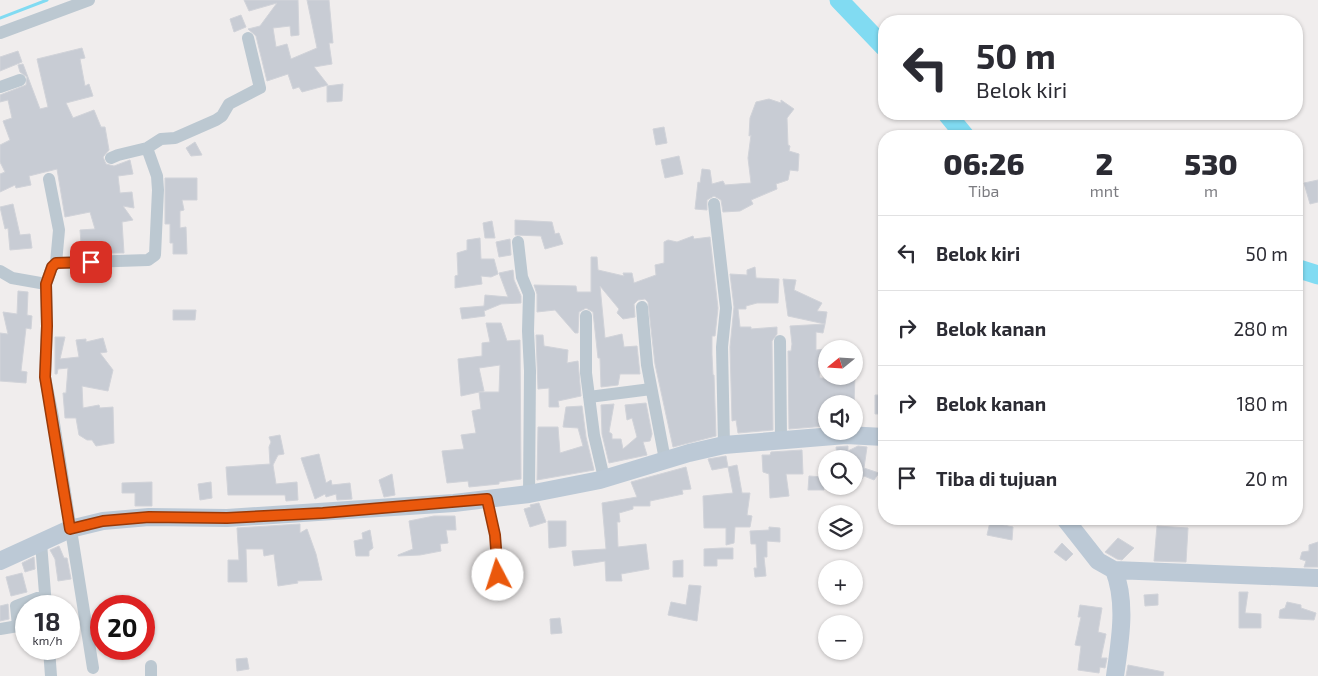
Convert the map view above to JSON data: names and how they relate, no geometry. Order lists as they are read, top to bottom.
{
  "north": "left",
  "page": {
    "turn": ["50 m", "Belok kiri"],
    "eta": [
      "06:26",
      "Tiba",
      "2",
      "mnt",
      "530",
      "m"
    ],
    "list": [
      {
        "name": "Belok kiri",
        "value": "50 m"
      },
      {
        "name": "Belok kanan",
        "value": "280 m"
      },
      {
        "name": "Belok kanan",
        "value": "180 m"
      },
      {
        "name": "Tiba di tujuan",
        "value": "20 m"
      }
    ],
    "map_buttons": ["+", "−"],
    "speed": "18 km/h",
    "limit": "20"
  }
}
